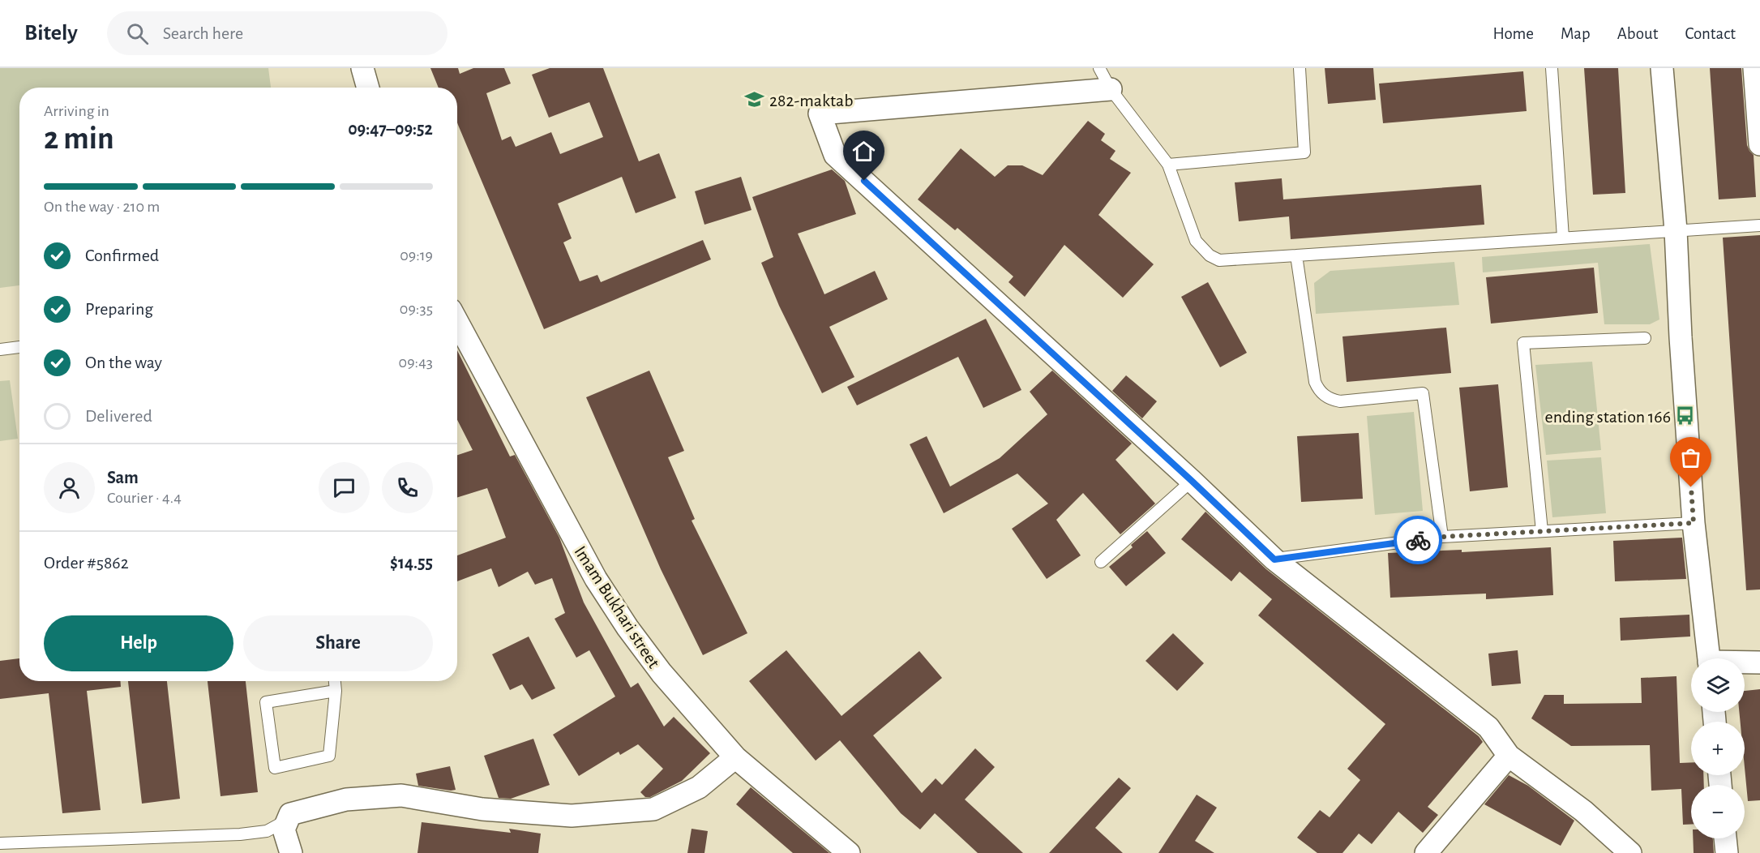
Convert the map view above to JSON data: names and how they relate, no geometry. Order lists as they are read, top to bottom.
{
  "streets": {
    "street": ["Imam Bukhari street"]
  },
  "places": {
    "school or university": ["282-maktab"],
    "bus stop": ["ending station 166"]
  },
  "page": {
    "header": "Bitely",
    "search": "Search here",
    "nav": [
      "Home",
      "Map",
      "About",
      "Contact"
    ],
    "heading": ["2 min", "Arriving in", "09:47–09:52"],
    "panel": [
      "Sam",
      "Courier · 4.4",
      "Order #5862",
      "$14.55"
    ],
    "bar": "On the way · 210 m",
    "list": [
      ["Confirmed", "09:19"],
      ["Preparing", "09:35"],
      ["On the way", "09:43"],
      "Delivered"
    ],
    "buttons": ["Help", "Share"],
    "map_buttons": ["+", "−"]
  }
}
